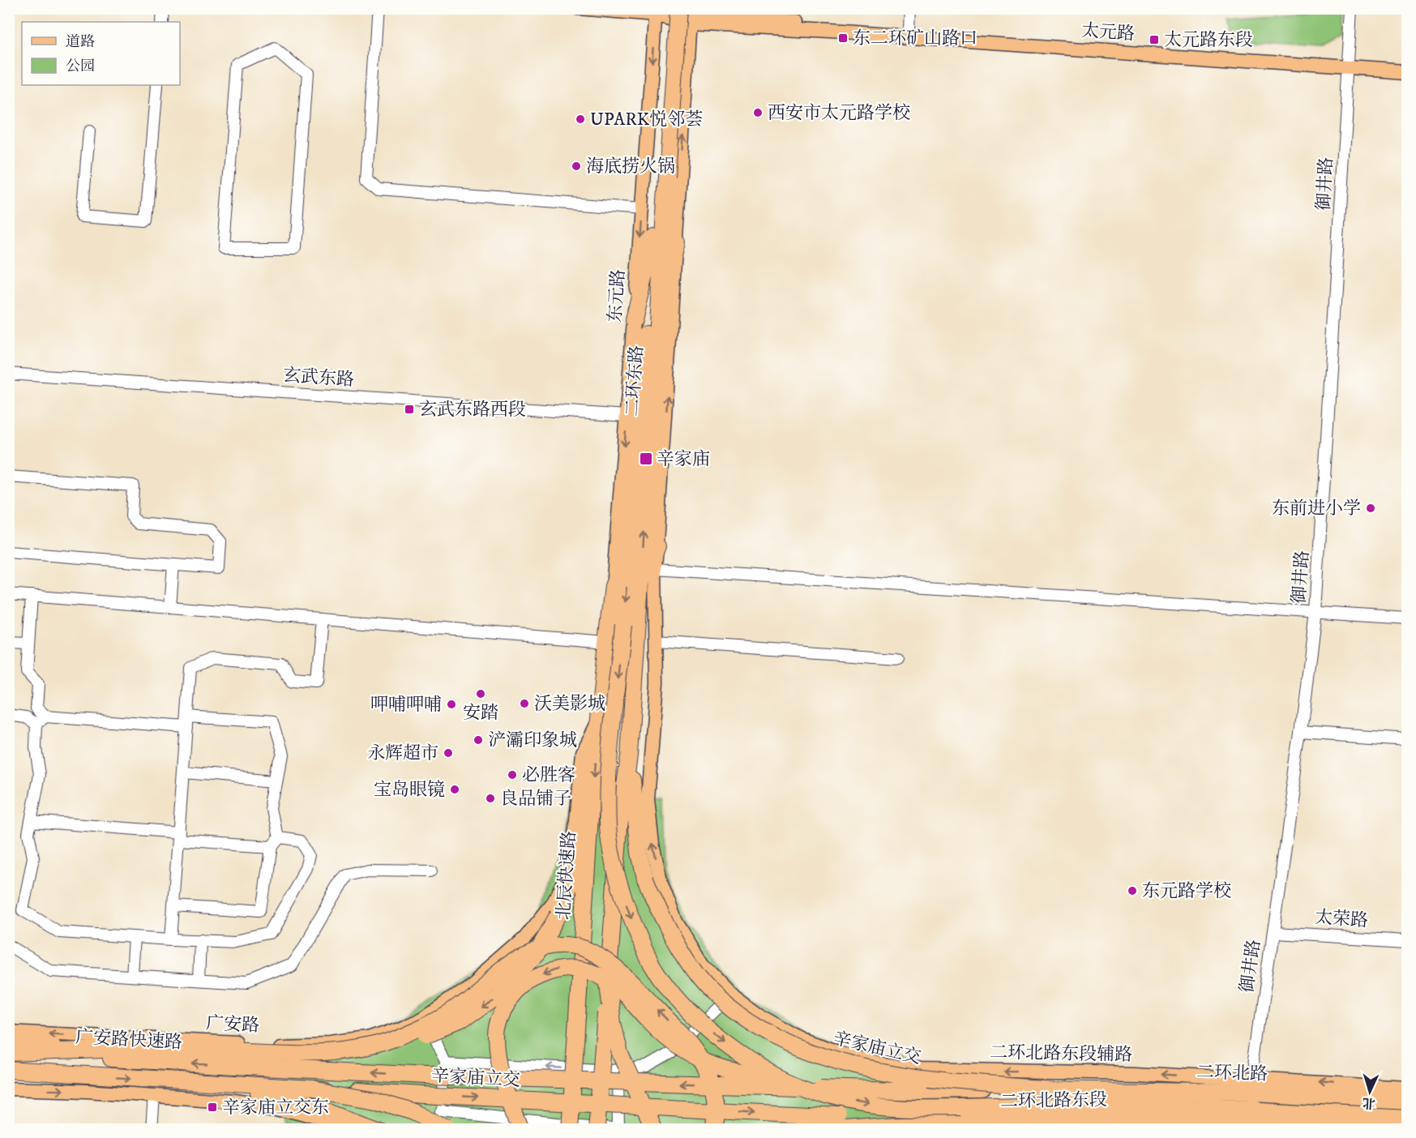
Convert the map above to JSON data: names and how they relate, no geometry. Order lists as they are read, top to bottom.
{
  "streets": {
    "highway": [
      "二环东路",
      "北辰快速路",
      "广安路快速路",
      "辛家庙立交",
      "二环北路",
      "二环北路东段"
    ],
    "main road": [
      "太元路",
      "东元路",
      "广安路",
      "二环北路东段辅路"
    ],
    "street": ["御井路", "玄武东路", "太荣路"]
  },
  "crossings": [
    ["太元路", "御井路"],
    ["太元路", "二环东路"],
    ["御井路", "太荣路"],
    ["御井路", "二环北路东段辅路"],
    ["御井路", "二环北路"],
    ["东元路", "玄武东路"],
    ["东元路", "二环东路"],
    ["东元路", "北辰快速路"],
    ["二环东路", "辛家庙立交"],
    ["北辰快速路", "广安路"],
    ["广安路快速路", "辛家庙立交"],
    ["辛家庙立交", "二环北路"],
    ["辛家庙立交", "二环北路东段"],
    ["二环北路东段辅路", "二环北路"],
    ["二环北路", "二环北路东段"]
  ],
  "one_way": ["二环北路东段辅路"],
  "places": {
    "transit": [
      "东二环矿山路口",
      "太元路东段",
      "玄武东路西段",
      "辛家庙",
      "辛家庙立交东"
    ],
    "other": [
      "西安市太元路学校",
      "UPARK悦邻荟",
      "海底捞火锅",
      "东前进小学",
      "安踏",
      "沃美影城",
      "呷哺呷哺",
      "浐灞印象城",
      "永辉超市",
      "必胜客",
      "宝岛眼镜",
      "良品铺子",
      "东元路学校"
    ]
  },
  "legend": ["道路", "公园"],
  "north": "bottom"
}
